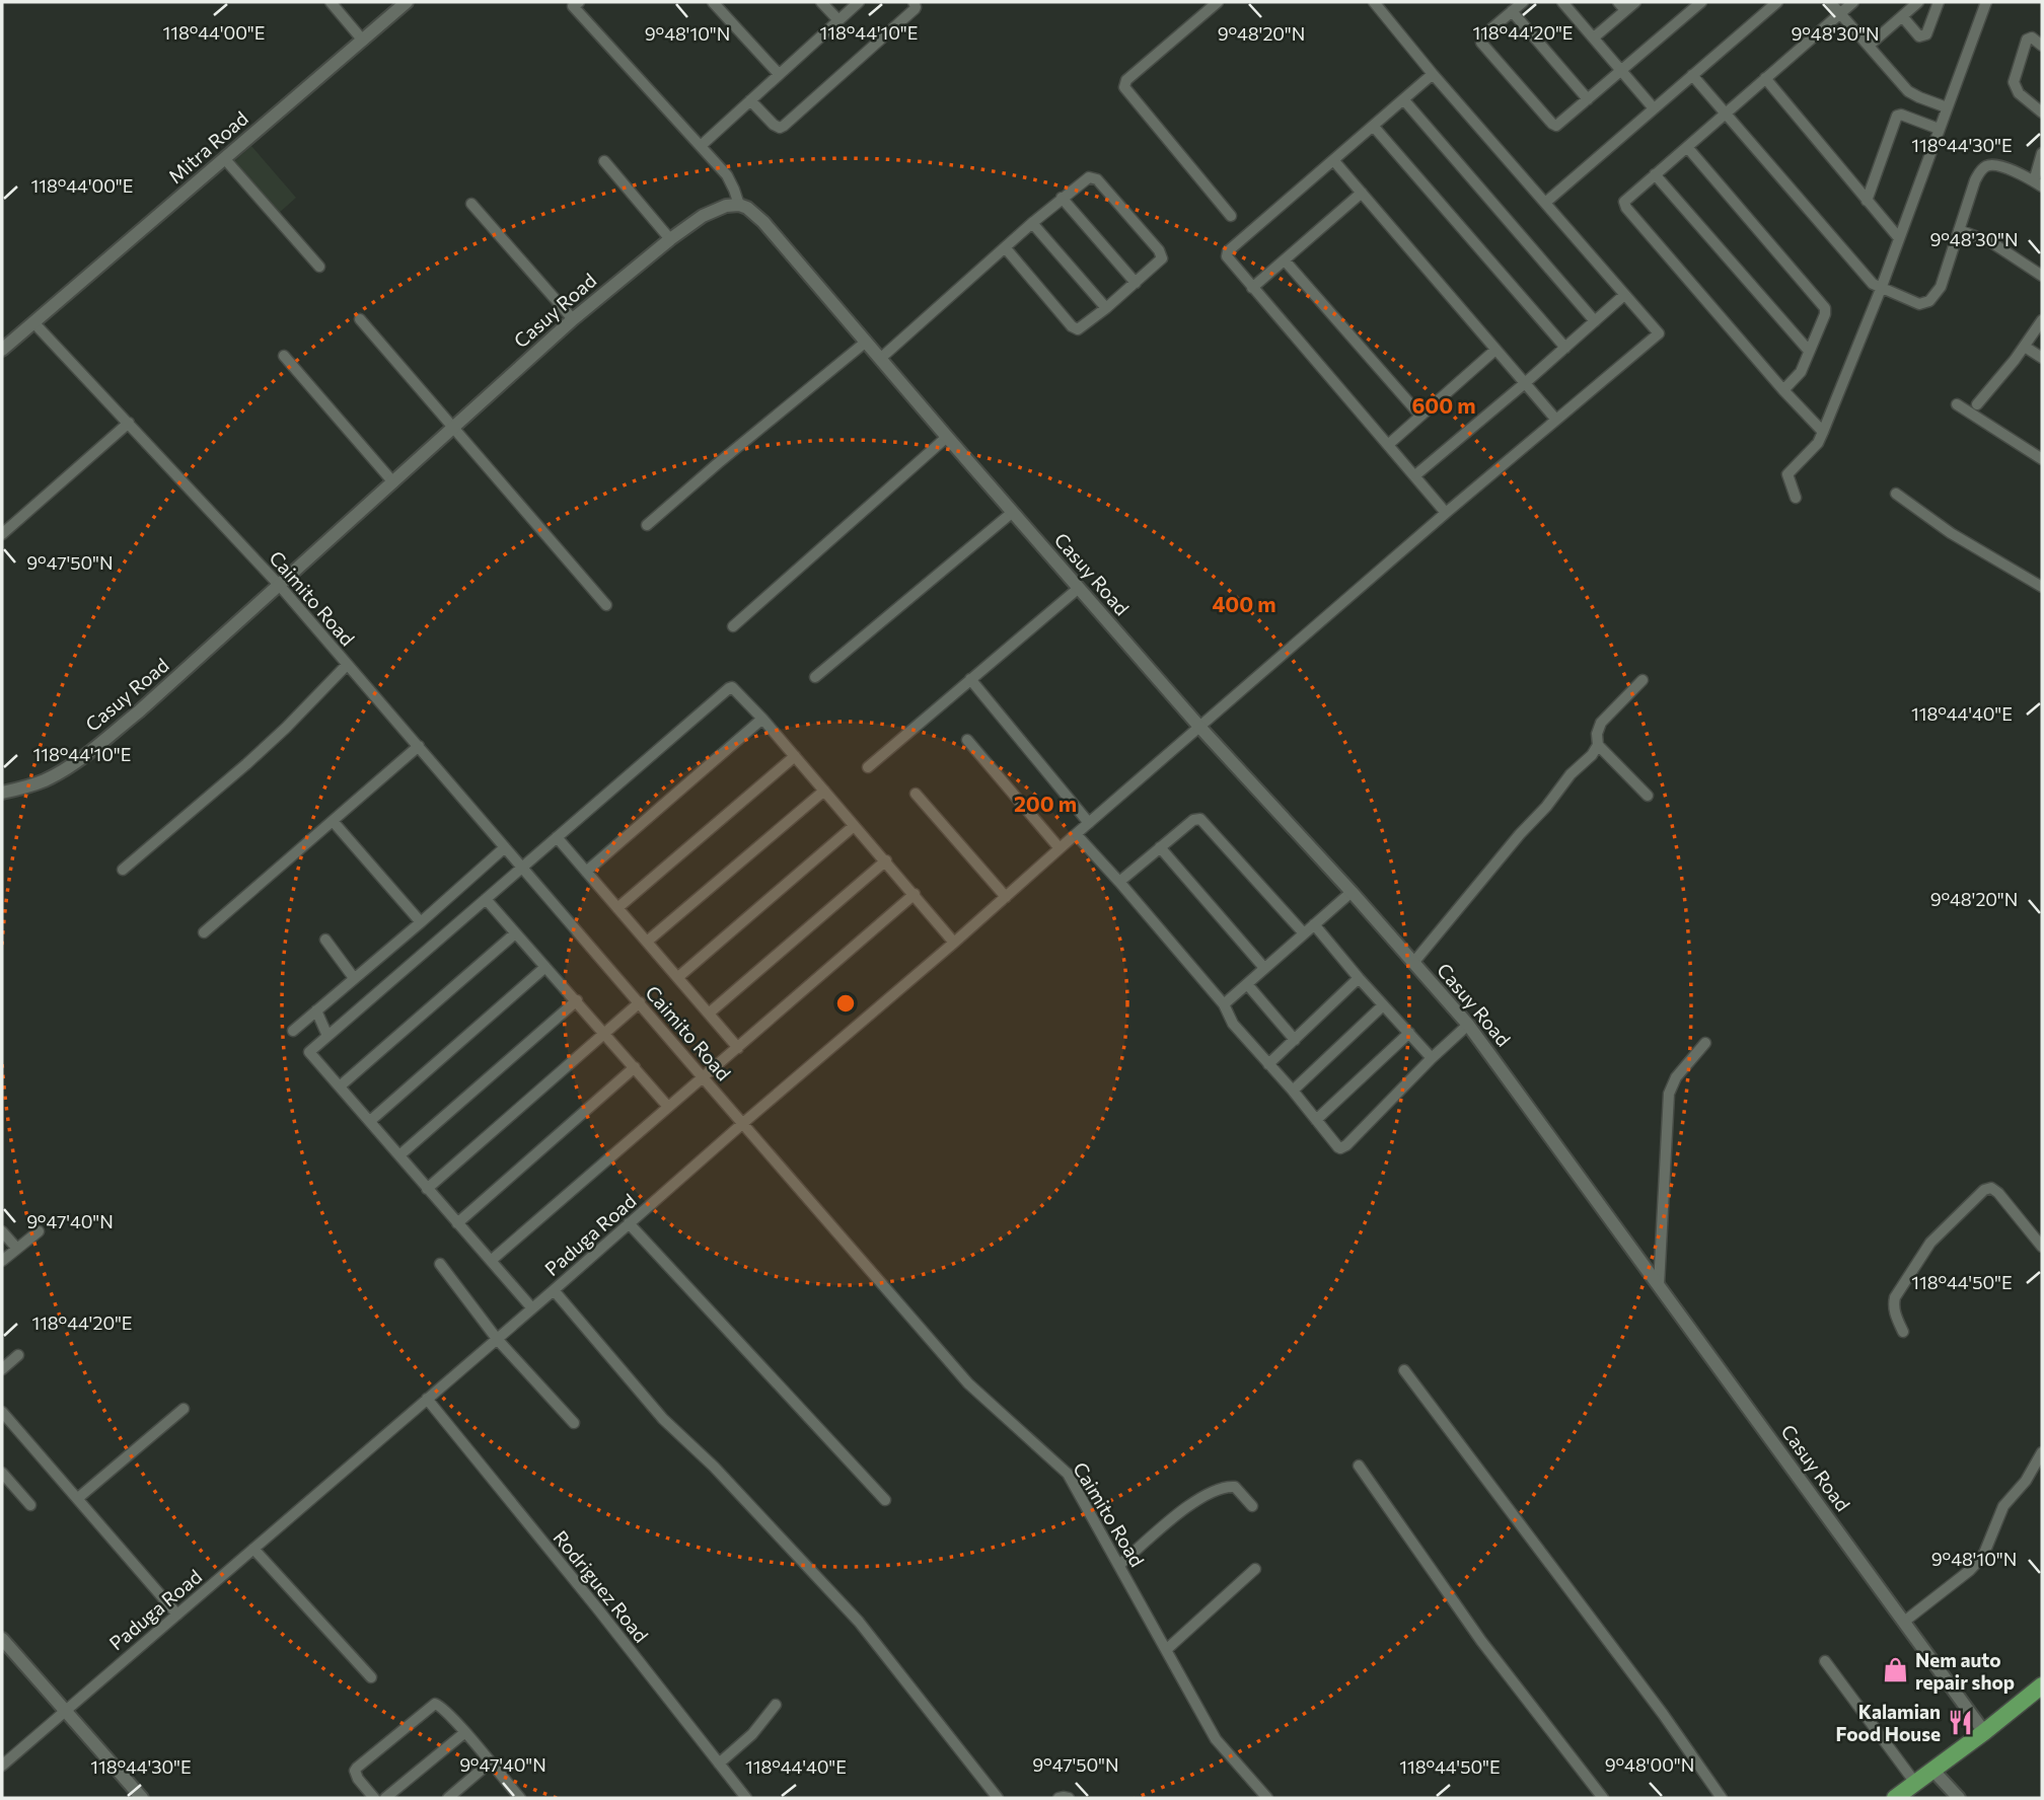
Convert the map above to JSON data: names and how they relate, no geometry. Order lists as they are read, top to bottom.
{
  "streets": {
    "street": [
      "Mitra Road",
      "Casuy Road",
      "Caimito Road",
      "Paduga Road",
      "Rodriguez Road"
    ]
  },
  "crossings": [
    ["Mitra Road", "Caimito Road"],
    ["Casuy Road", "Caimito Road"],
    ["Casuy Road", "Paduga Road"],
    ["Caimito Road", "Paduga Road"],
    ["Paduga Road", "Rodriguez Road"]
  ],
  "places": {
    "shop": ["Nem auto repair shop"],
    "restaurant": ["Kalamian Food House"]
  },
  "coordinates": [
    "118°44'00\"E",
    "118°44'10\"E",
    "118°44'20\"E",
    "9°48'10\"N",
    "9°48'20\"N",
    "9°48'30\"N",
    "118°44'30\"E",
    "9°47'50\"N",
    "118°44'40\"E",
    "9°47'40\"N",
    "118°44'50\"E",
    "9°48'00\"N"
  ],
  "rings": ["600 m", "400 m", "200 m"]
}
